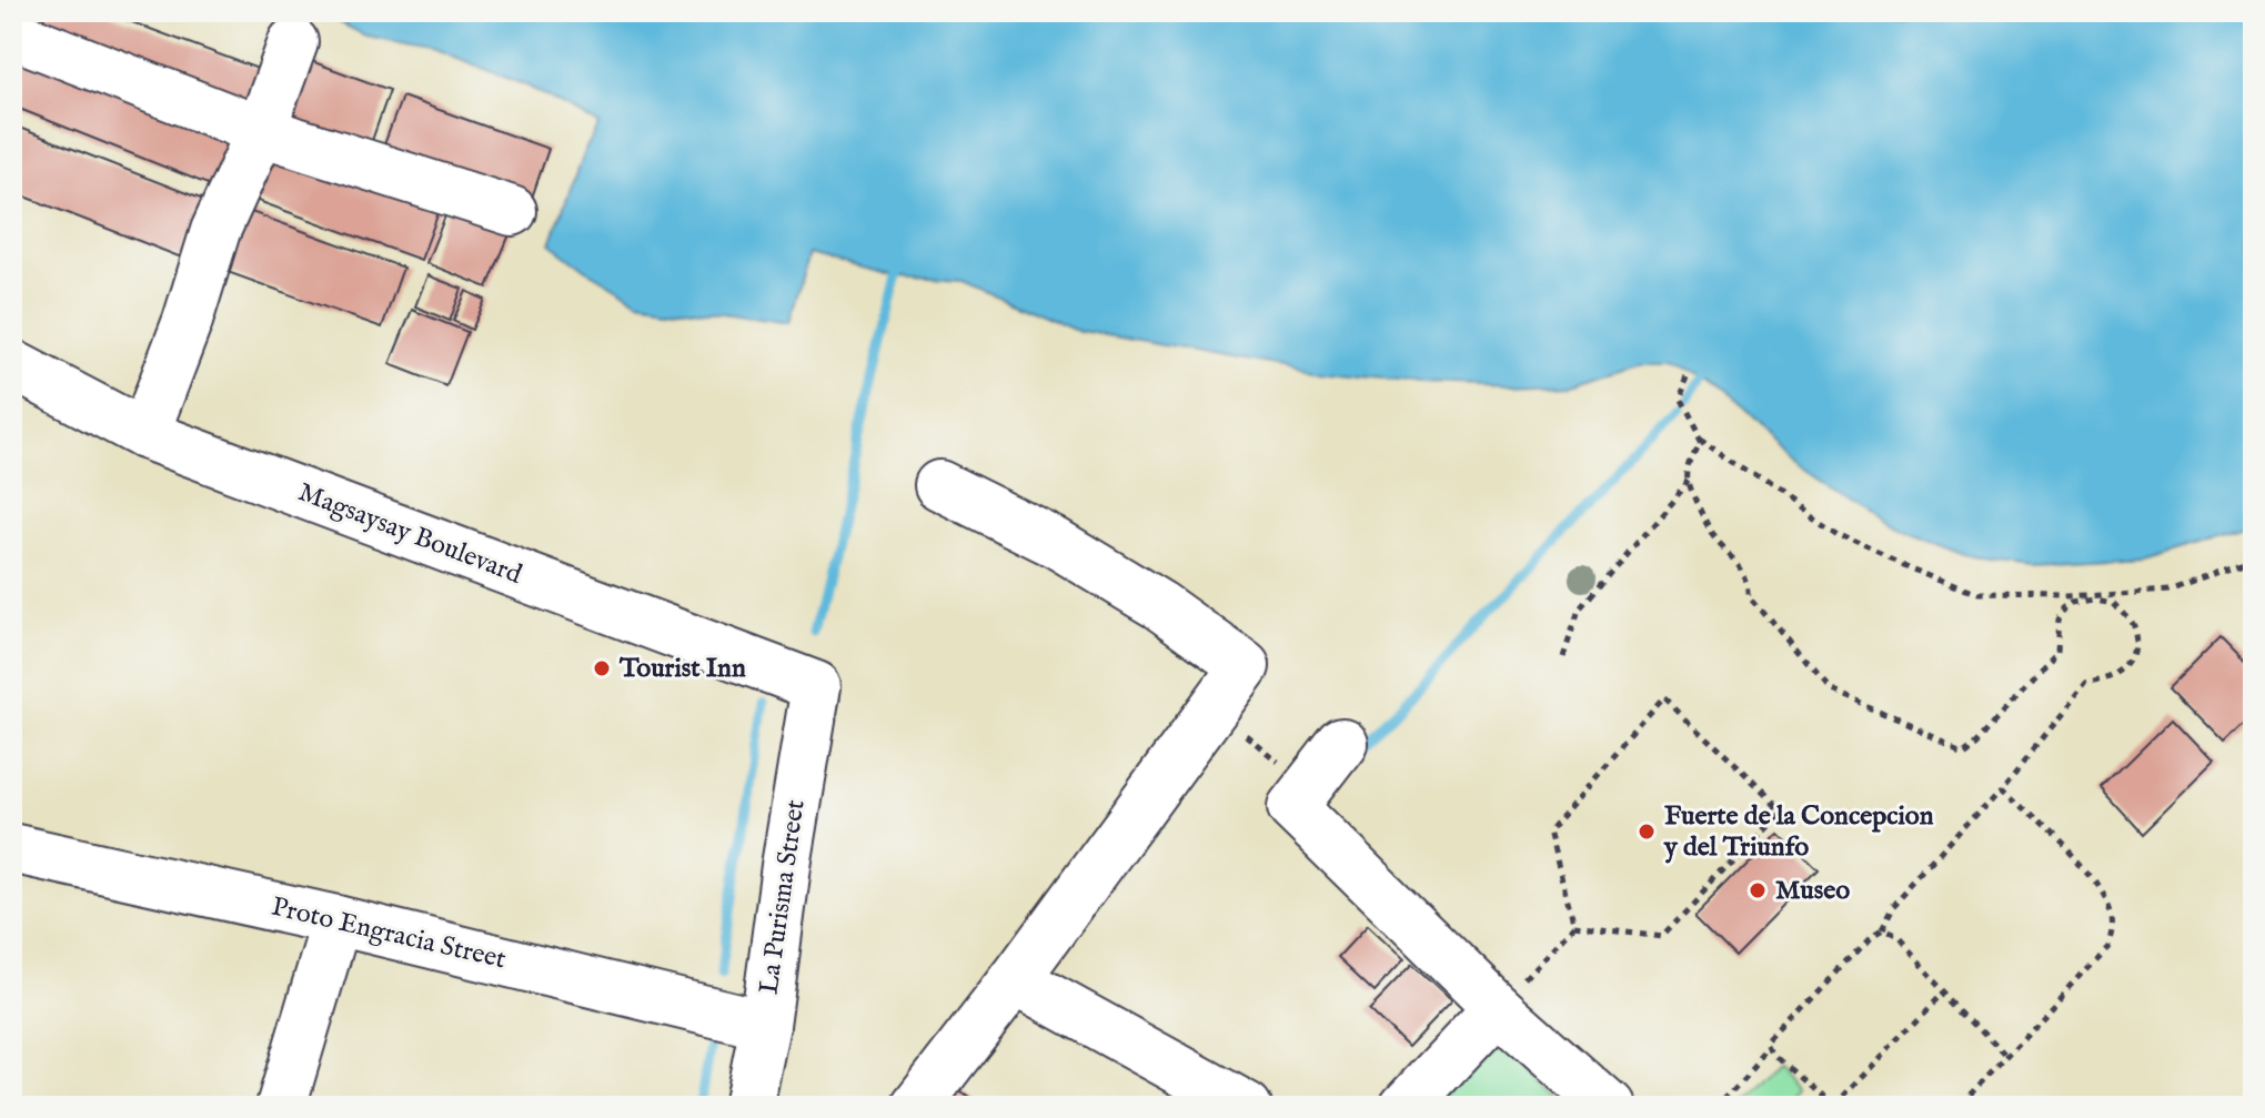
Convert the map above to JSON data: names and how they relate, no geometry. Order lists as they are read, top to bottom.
{
  "streets": {
    "street": ["Magsaysay Boulevard", "La Purisma Street", "Proto Engracia Street"]
  },
  "crossings": [
    ["Magsaysay Boulevard", "La Purisma Street"],
    ["La Purisma Street", "Proto Engracia Street"]
  ],
  "places": ["Tourist Inn", "Fuerte de la Concepcion y del Triunfo", "Museo"]
}
